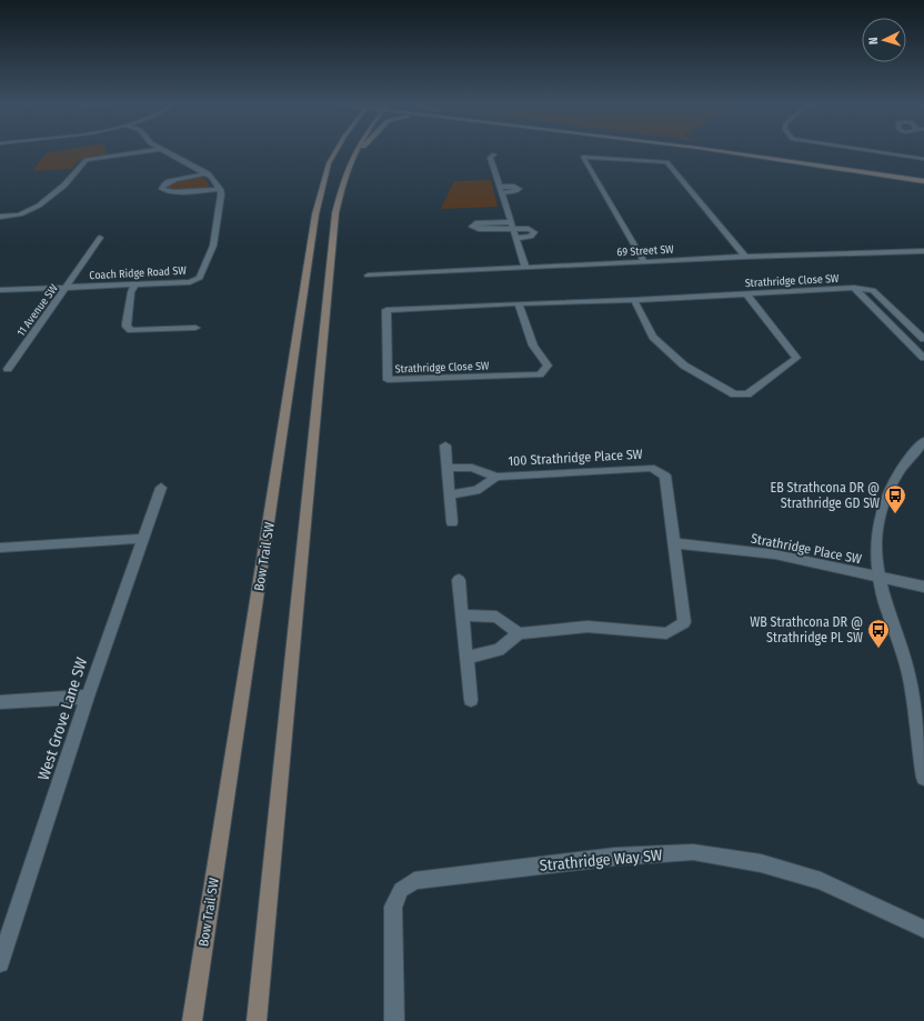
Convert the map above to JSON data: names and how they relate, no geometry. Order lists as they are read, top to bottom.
{
  "streets": {
    "main road": ["Bow Trail SW"],
    "street": [
      "69 Street SW",
      "Coach Ridge Road SW",
      "Strathridge Close SW",
      "11 Avenue SW",
      "100 Strathridge Place SW",
      "Strathridge Place SW",
      "West Grove Lane SW",
      "Strathridge Way SW"
    ]
  },
  "crossings": [
    ["Coach Ridge Road SW", "11 Avenue SW"],
    ["100 Strathridge Place SW", "Strathridge Place SW"]
  ],
  "places": {
    "bus stop": ["EB Strathcona DR @ Strathridge GD SW", "WB Strathcona DR @ Strathridge PL SW"]
  },
  "north": "left"
}
